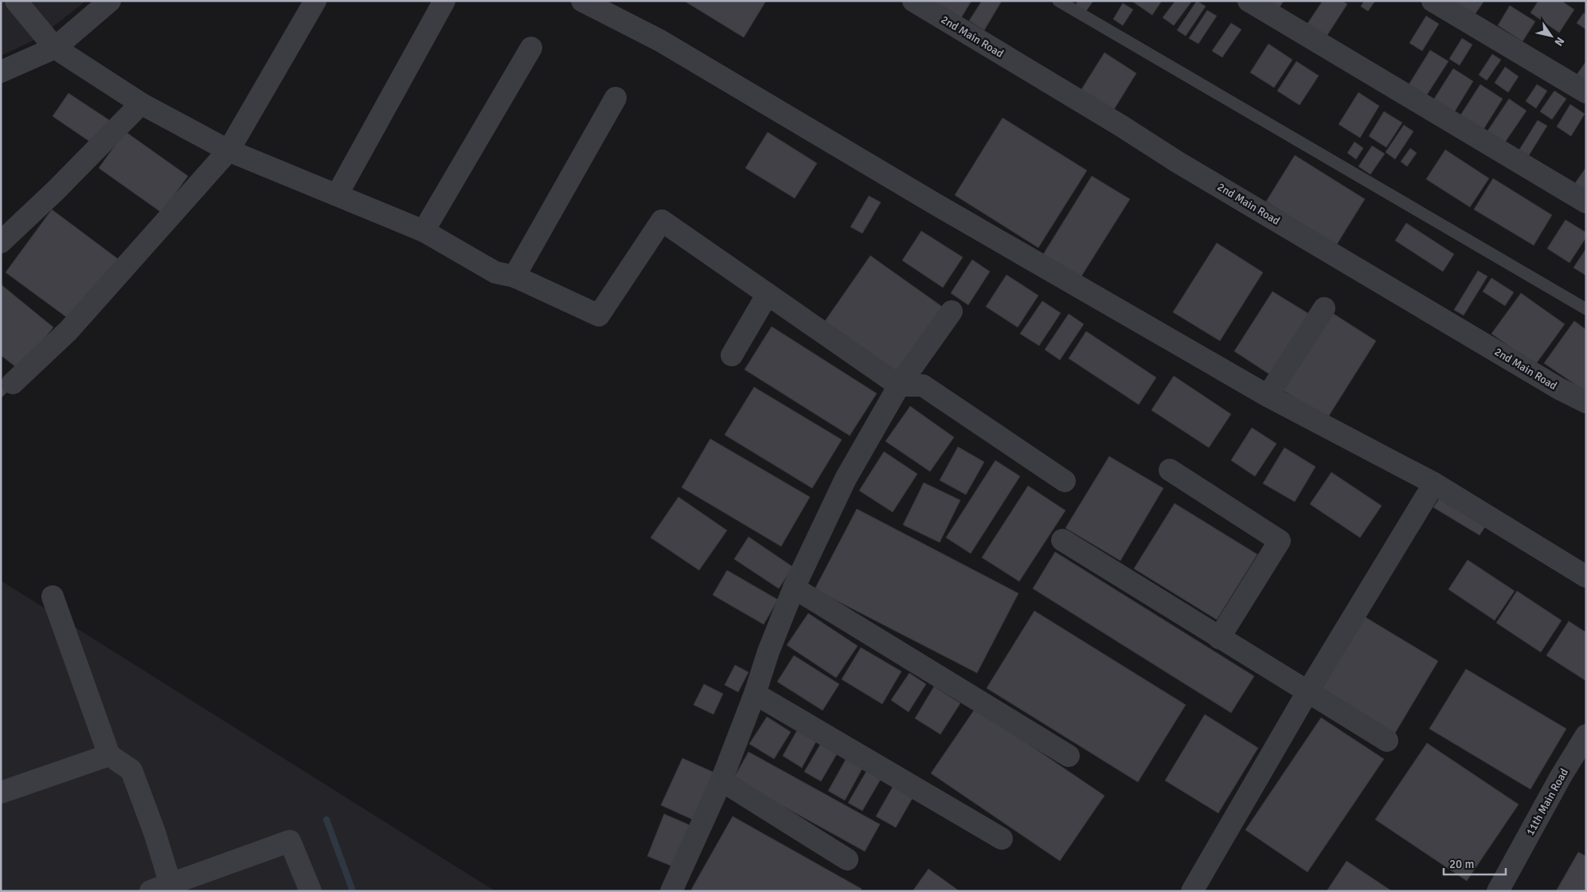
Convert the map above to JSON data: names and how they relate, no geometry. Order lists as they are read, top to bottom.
{
  "streets": {
    "street": ["2nd Main Road", "11th Main Road"]
  },
  "scale_bar": "20 m",
  "north": "bottom right"
}
